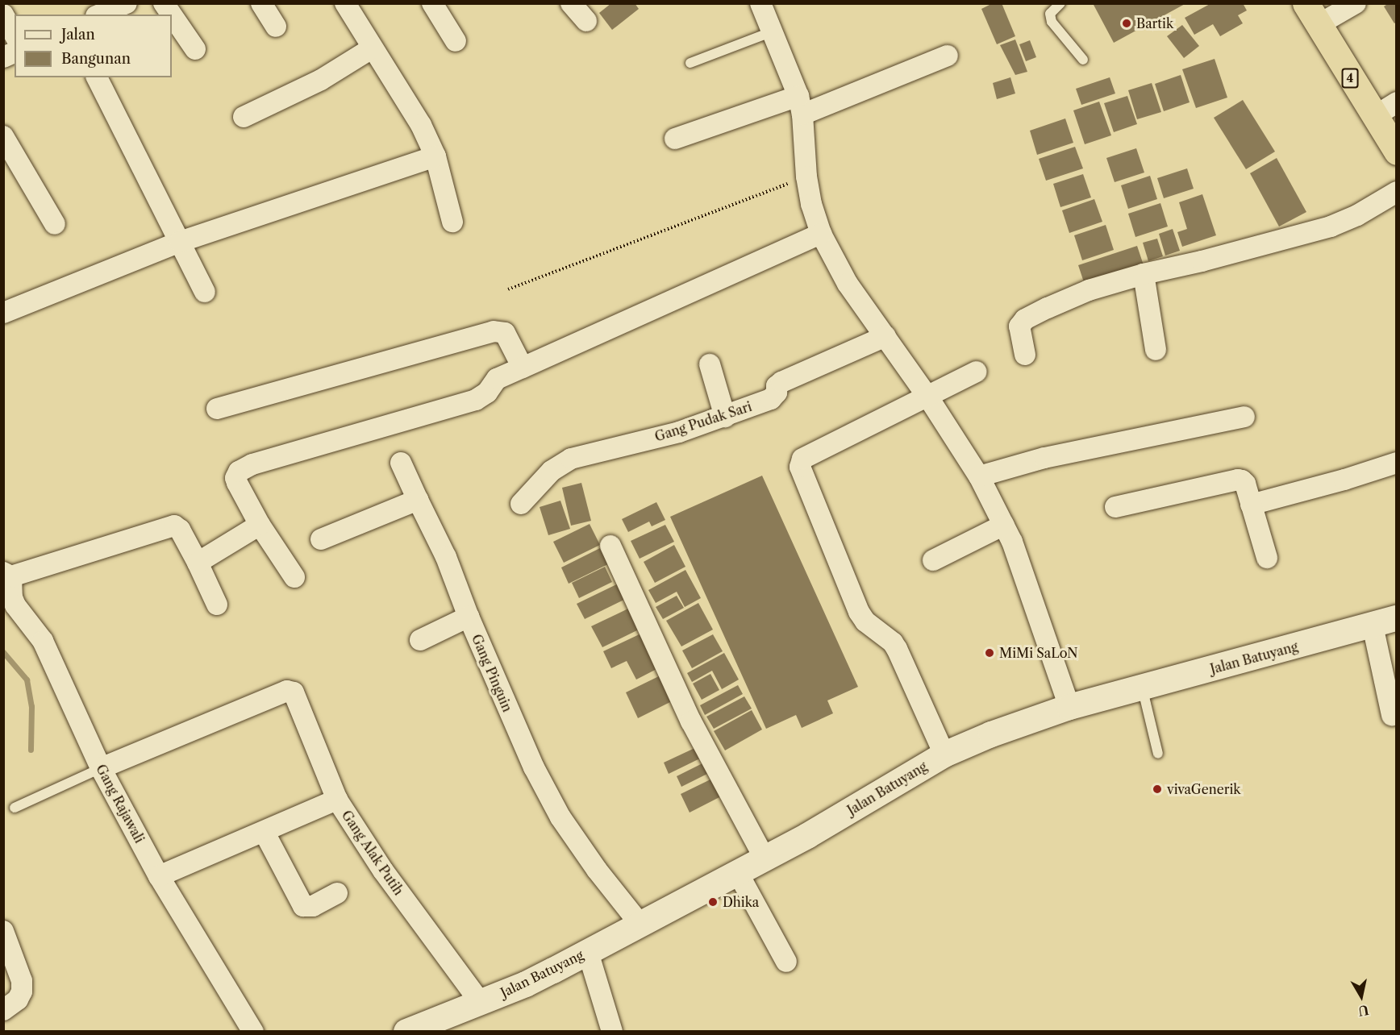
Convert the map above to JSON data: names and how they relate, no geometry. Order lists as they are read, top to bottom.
{
  "streets": {
    "highway": ["4"],
    "street": [
      "Gang Pudak Sari",
      "Jalan Batuyang",
      "Gang Pinguin",
      "Gang Rajawali",
      "Gang Alak Putih"
    ]
  },
  "crossings": [
    ["Jalan Batuyang", "Gang Pinguin"],
    ["Jalan Batuyang", "Gang Alak Putih"],
    ["Gang Rajawali", "Gang Alak Putih"]
  ],
  "places": [
    "Bartik",
    "MiMi SaLoN",
    "vivaGenerik",
    "Dhika"
  ],
  "legend": ["Jalan", "Bangunan"],
  "north": "bottom"
}
